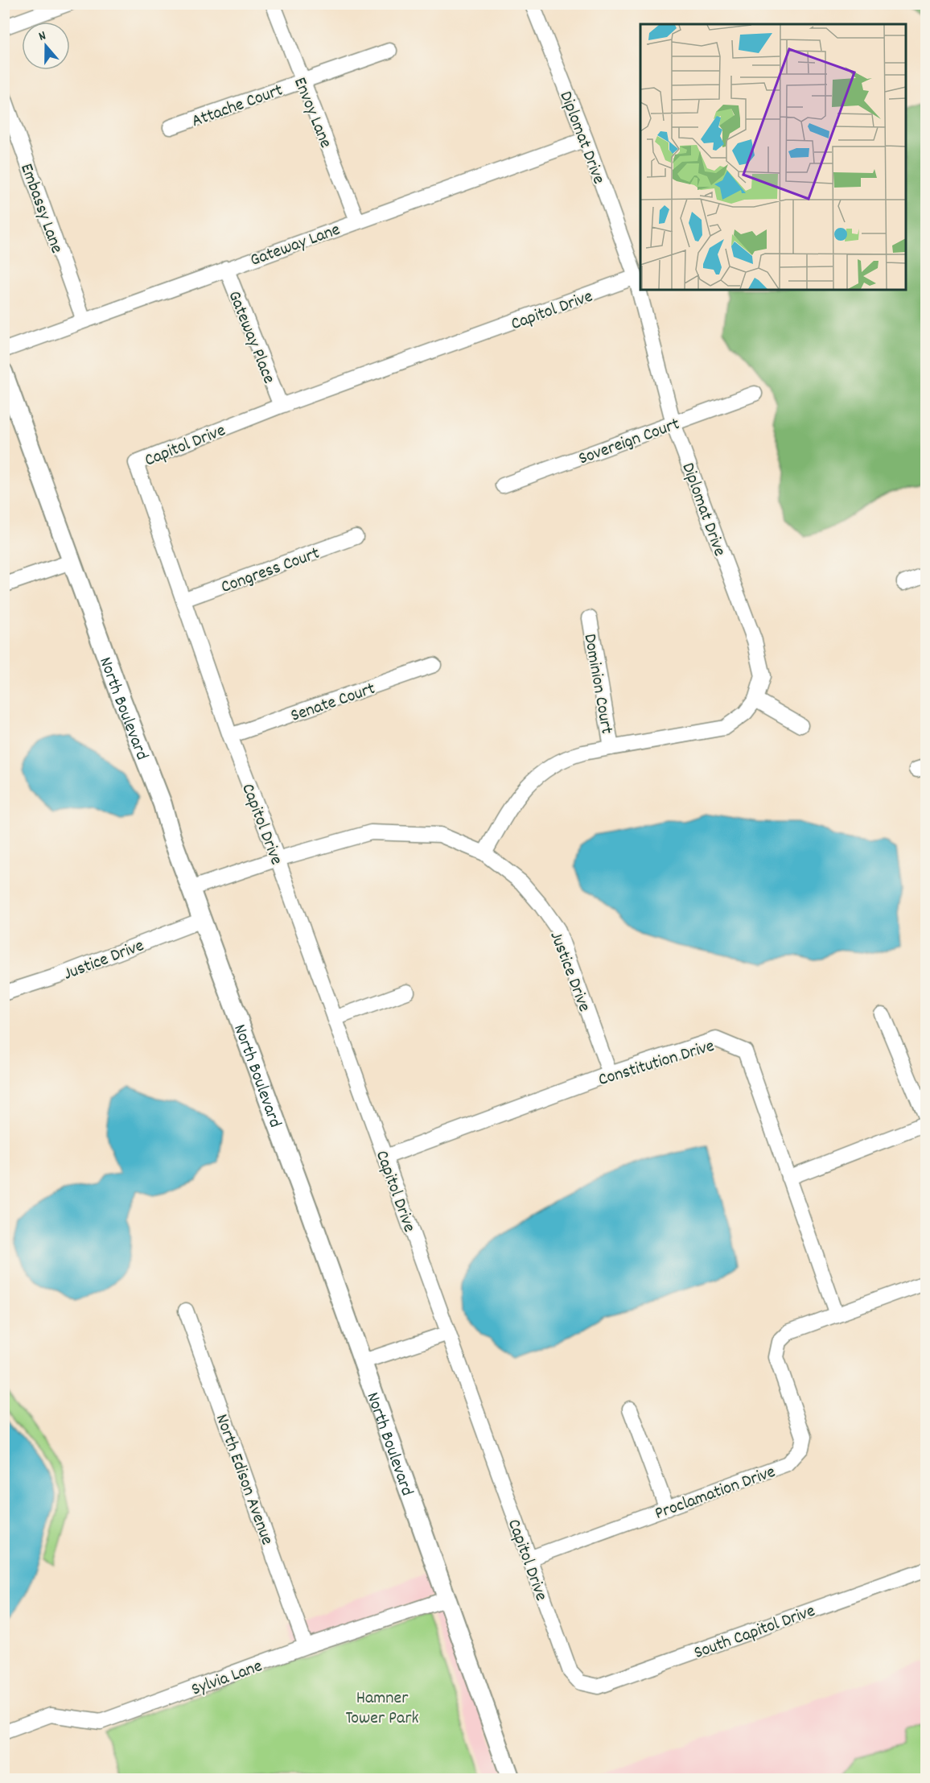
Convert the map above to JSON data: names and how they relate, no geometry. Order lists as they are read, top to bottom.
{
  "streets": {
    "street": [
      "Attache Court",
      "Envoy Lane",
      "Diplomat Drive",
      "Embassy Lane",
      "Gateway Lane",
      "Capitol Drive",
      "Gateway Place",
      "Sovereign Court",
      "Congress Court",
      "Dominion Court",
      "Senate Court",
      "North Boulevard",
      "Justice Drive",
      "Constitution Drive",
      "North Edison Avenue",
      "Proclamation Drive",
      "South Capitol Drive",
      "Sylvia Lane"
    ]
  },
  "crossings": [
    ["Attache Court", "Envoy Lane"],
    ["Envoy Lane", "Gateway Lane"],
    ["Diplomat Drive", "Gateway Lane"],
    ["Diplomat Drive", "Capitol Drive"],
    ["Diplomat Drive", "Sovereign Court"],
    ["Diplomat Drive", "Dominion Court"],
    ["Diplomat Drive", "Justice Drive"],
    ["Embassy Lane", "Gateway Lane"],
    ["Gateway Lane", "Gateway Place"],
    ["Capitol Drive", "Gateway Place"],
    ["Capitol Drive", "Congress Court"],
    ["Capitol Drive", "Senate Court"],
    ["Capitol Drive", "Justice Drive"],
    ["Capitol Drive", "Constitution Drive"],
    ["Capitol Drive", "Proclamation Drive"],
    ["Capitol Drive", "South Capitol Drive"],
    ["North Boulevard", "Justice Drive"],
    ["North Boulevard", "Sylvia Lane"],
    ["Justice Drive", "Constitution Drive"],
    ["Constitution Drive", "Proclamation Drive"],
    ["North Edison Avenue", "Sylvia Lane"]
  ],
  "parks": ["Hamner Tower Park"],
  "north": "top"
}
